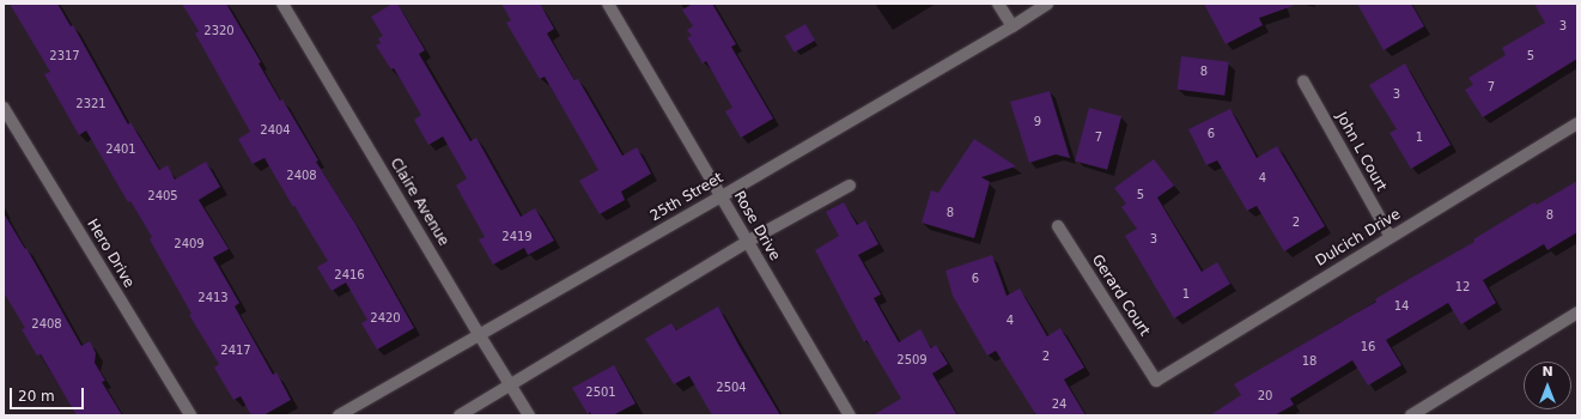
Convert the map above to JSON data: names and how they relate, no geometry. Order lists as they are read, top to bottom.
{
  "streets": {
    "street": [
      "John L Court",
      "25th Street",
      "Claire Avenue",
      "Rose Drive",
      "Dulcich Drive",
      "Hero Drive",
      "Gerard Court"
    ]
  },
  "crossings": [
    ["John L Court", "Dulcich Drive"],
    ["25th Street", "Claire Avenue"],
    ["25th Street", "Rose Drive"],
    ["Dulcich Drive", "Gerard Court"]
  ],
  "house_numbers": [
    "3",
    "2320",
    "2317",
    "5",
    "8",
    "7",
    "3",
    "2321",
    "9",
    "2404",
    "6",
    "7",
    "1",
    "2401",
    "2408",
    "4",
    "5",
    "2405",
    "8",
    "8",
    "2",
    "2419",
    "3",
    "2409",
    "2416",
    "6",
    "12",
    "1",
    "2413",
    "14",
    "2420",
    "4",
    "2408",
    "16",
    "2417",
    "2",
    "2509",
    "18",
    "2504",
    "2501",
    "20",
    "24"
  ],
  "scale_bar": "20 m",
  "north": "top"
}
